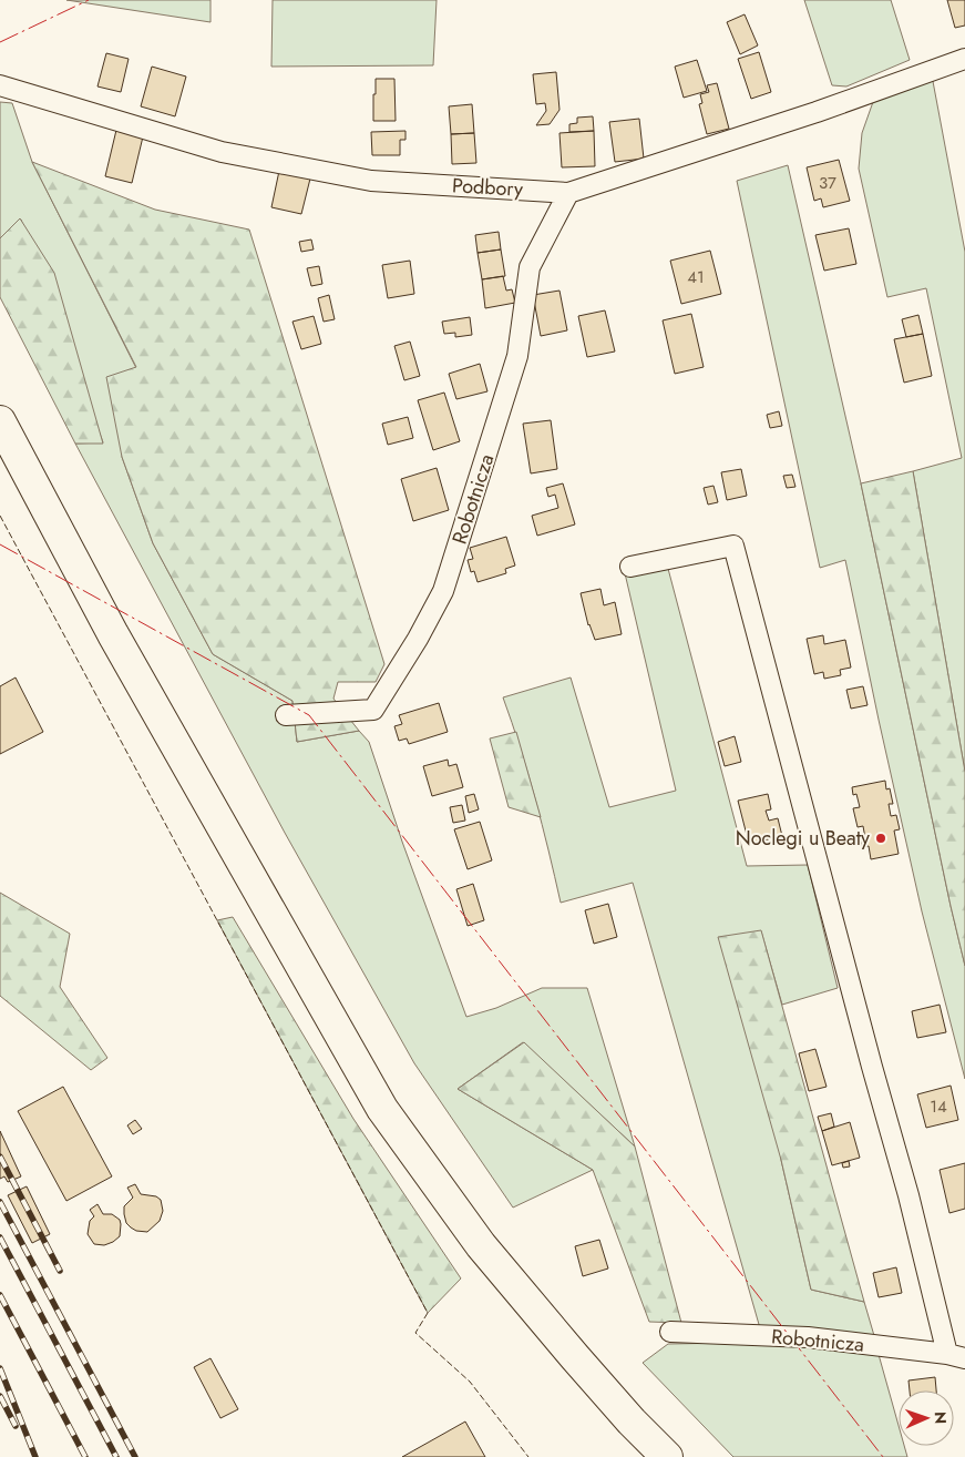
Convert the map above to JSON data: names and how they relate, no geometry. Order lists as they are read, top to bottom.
{
  "streets": {
    "street": ["Podbory", "Robotnicza"]
  },
  "crossings": [
    ["Podbory", "Robotnicza"]
  ],
  "places": ["Noclegi u Beaty"],
  "house_numbers": ["37", "41", "14"],
  "north": "right"
}
